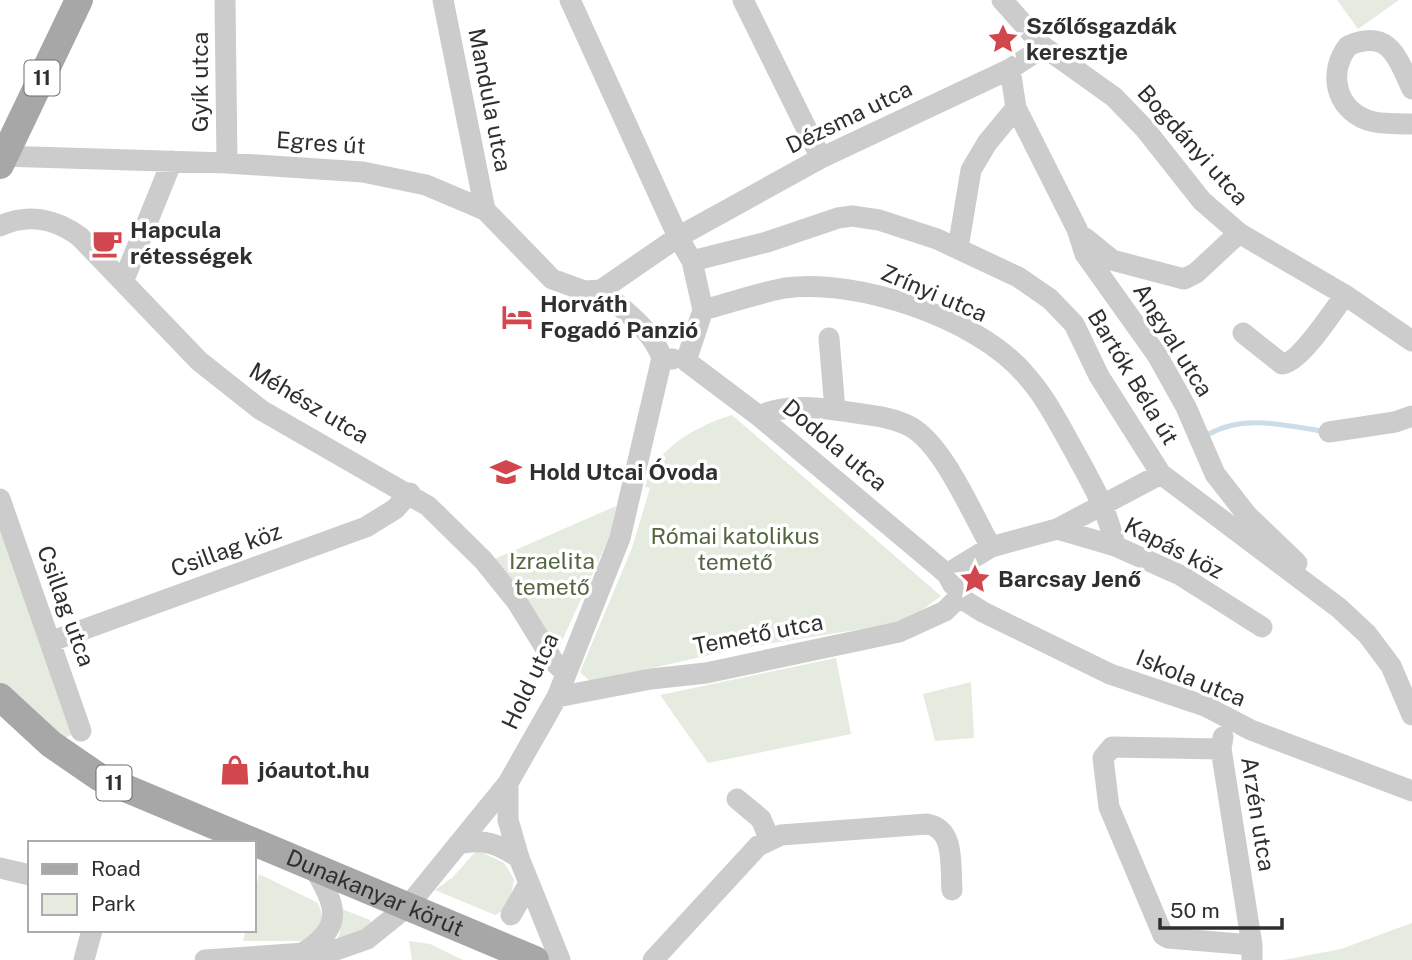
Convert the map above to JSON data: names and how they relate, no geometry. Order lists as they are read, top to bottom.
{
  "streets": {
    "main road": ["11", "Dunakanyar körút"],
    "street": [
      "Gyík utca",
      "Mandula utca",
      "Dézsma utca",
      "Egres út",
      "Bogdányi utca",
      "Zrínyi utca",
      "Angyal utca",
      "Bartók Béla út",
      "Méhész utca",
      "Dodola utca",
      "Kapás köz",
      "Csillag köz",
      "Csillag utca",
      "Temető utca",
      "Iskola utca",
      "Hold utca",
      "Arzén utca"
    ]
  },
  "crossings": [
    ["11", "Egres út"],
    ["Gyík utca", "Egres út"],
    ["Mandula utca", "Egres út"],
    ["Dézsma utca", "Egres út"],
    ["Dézsma utca", "Bogdányi utca"],
    ["Dézsma utca", "Angyal utca"],
    ["Zrínyi utca", "Kapás köz"],
    ["Angyal utca", "Bartók Béla út"],
    ["Méhész utca", "Csillag köz"],
    ["Méhész utca", "Hold utca"],
    ["Csillag köz", "Csillag utca"],
    ["Temető utca", "Iskola utca"],
    ["Temető utca", "Hold utca"],
    ["Iskola utca", "Arzén utca"],
    ["Hold utca", "Dunakanyar körút"]
  ],
  "parks": ["Római katolikus temető", "Izraelita temető"],
  "places": {
    "place": ["Szőlősgazdák keresztje", "Barcsay Jenő"],
    "cafe": ["Hapcula rétességek"],
    "hotel": ["Horváth Fogadó Panzió"],
    "school or university": ["Hold Utcai Óvoda"],
    "shop": ["jóautot.hu"]
  },
  "legend": ["Road", "Park"],
  "scale_bar": "50 m"
}
